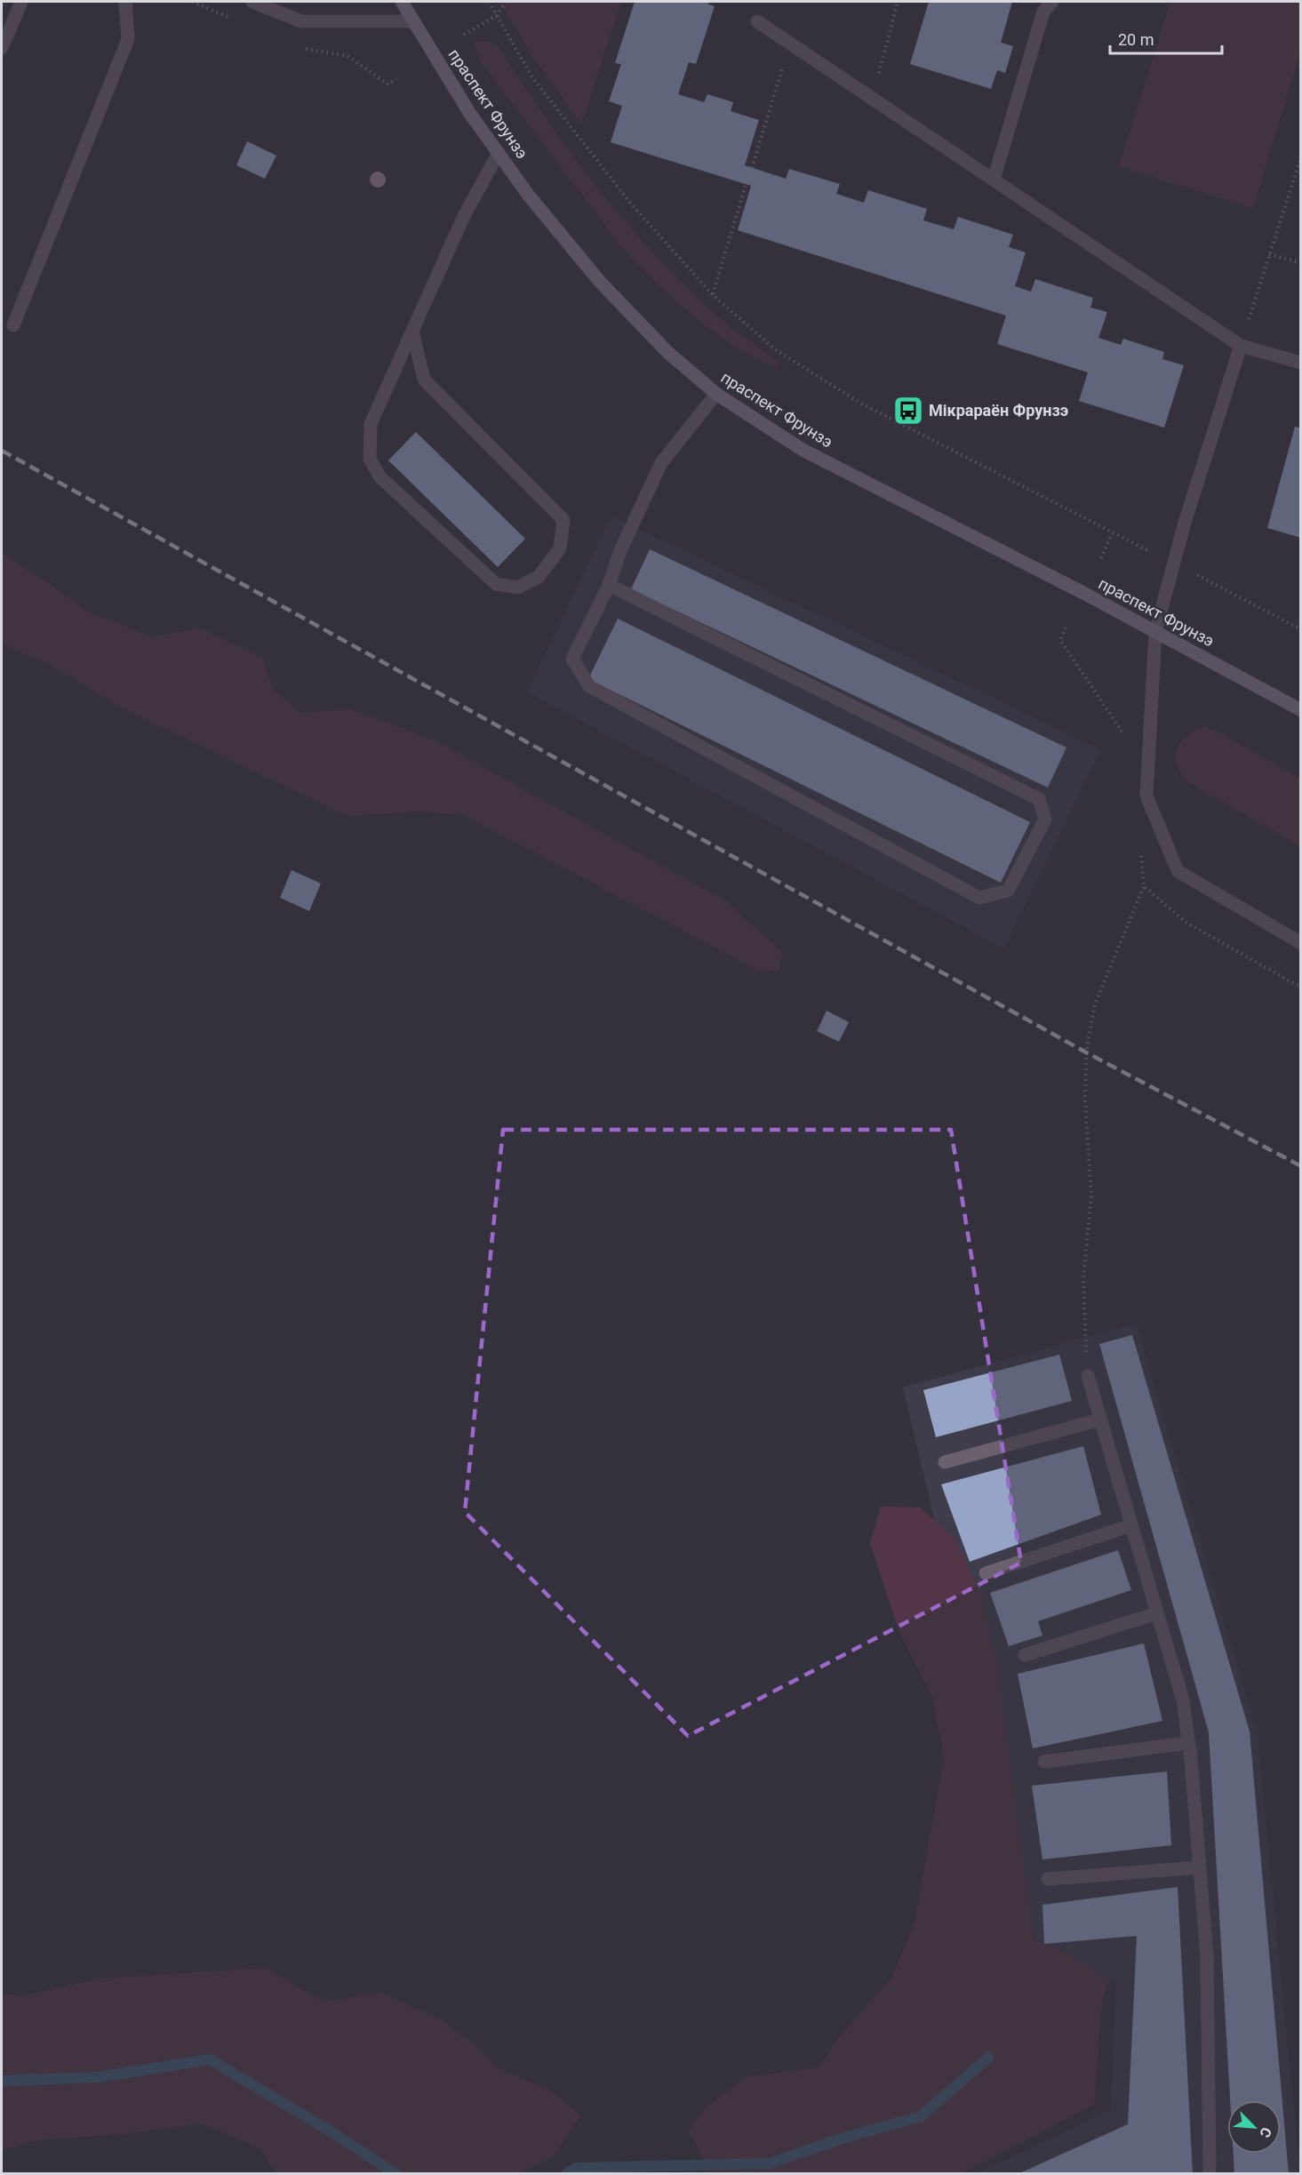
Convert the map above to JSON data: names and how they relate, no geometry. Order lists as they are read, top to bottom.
{
  "streets": {
    "main road": ["праспект Фрунзэ"]
  },
  "places": {
    "bus stop": ["Мікрараён Фрунзэ"]
  },
  "scale_bar": "20 m",
  "north": "bottom right"
}
